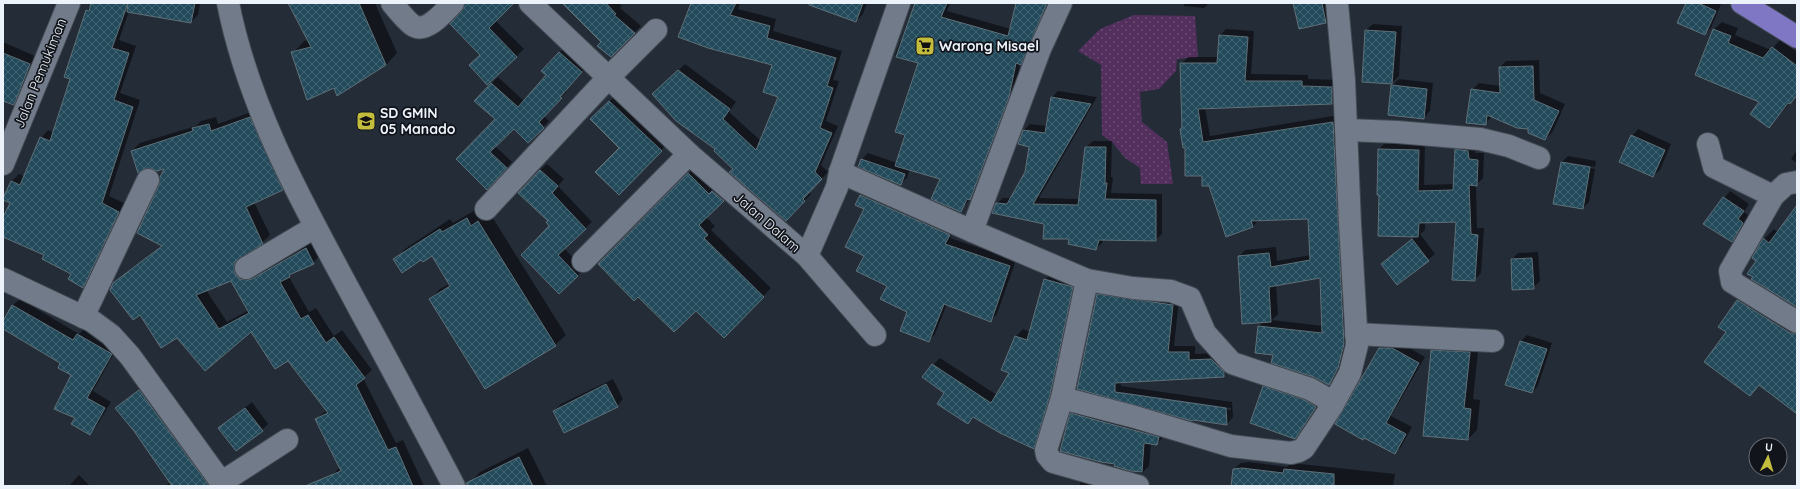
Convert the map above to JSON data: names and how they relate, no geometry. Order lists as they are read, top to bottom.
{
  "streets": {
    "street": ["Jalan Pemukiman", "Jalan Dalam"]
  },
  "places": {
    "supermarket": ["Warong Misael"],
    "school or university": ["SD GMIN 05 Manado"]
  },
  "north": "top"
}
